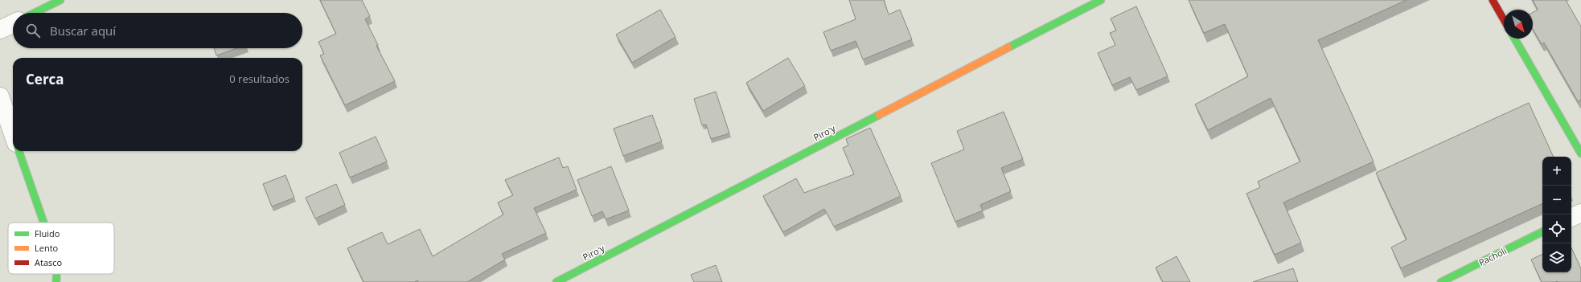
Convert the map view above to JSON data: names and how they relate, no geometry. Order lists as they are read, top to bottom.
{
  "streets": {
    "main road": ["Piro'y", "Pacholi"]
  },
  "legend": ["Fluido", "Lento", "Atasco"],
  "north": "bottom right",
  "page": {
    "search": "Buscar aquí",
    "heading": ["Cerca", "0 resultados"],
    "map_buttons": ["+", "−"]
  }
}
